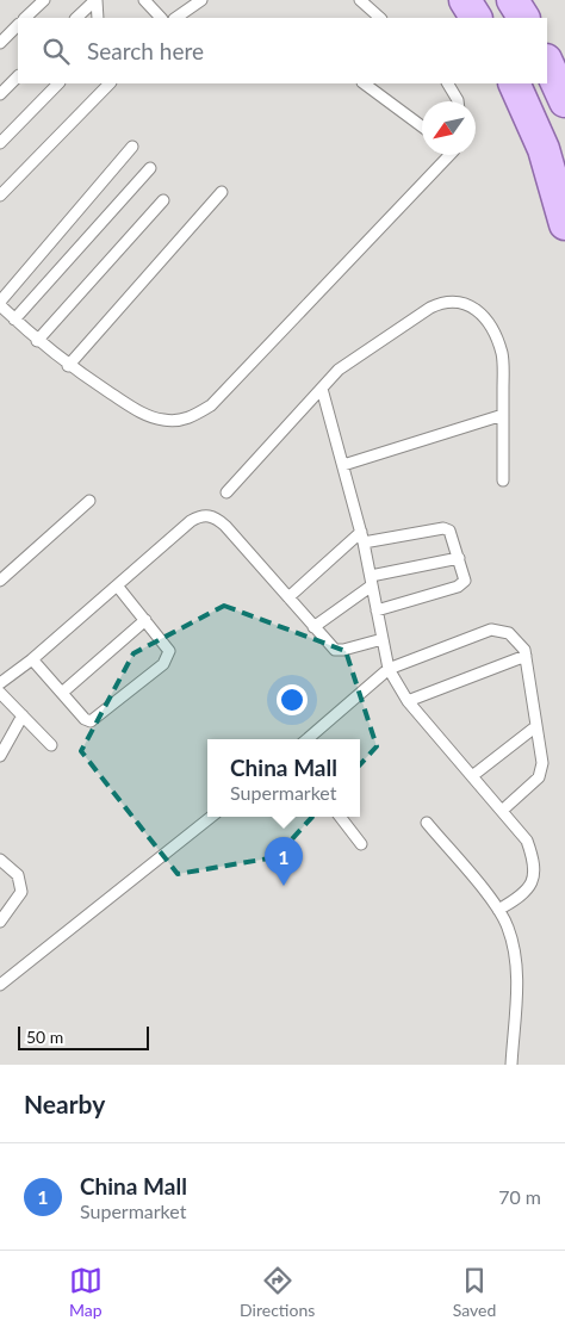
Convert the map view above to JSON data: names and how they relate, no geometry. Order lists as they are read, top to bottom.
{
  "scale_bar": "50 m",
  "north": "bottom left",
  "page": {
    "search": "Search here",
    "popup": ["China Mall", "Supermarket"],
    "pins": "1",
    "scale": "50 m",
    "heading": "Nearby",
    "list": [
      {
        "mark": "1",
        "name": "China Mall",
        "note": "Supermarket",
        "value": "70 m"
      }
    ],
    "nav": ["Map", "Directions", "Saved"]
  }
}
